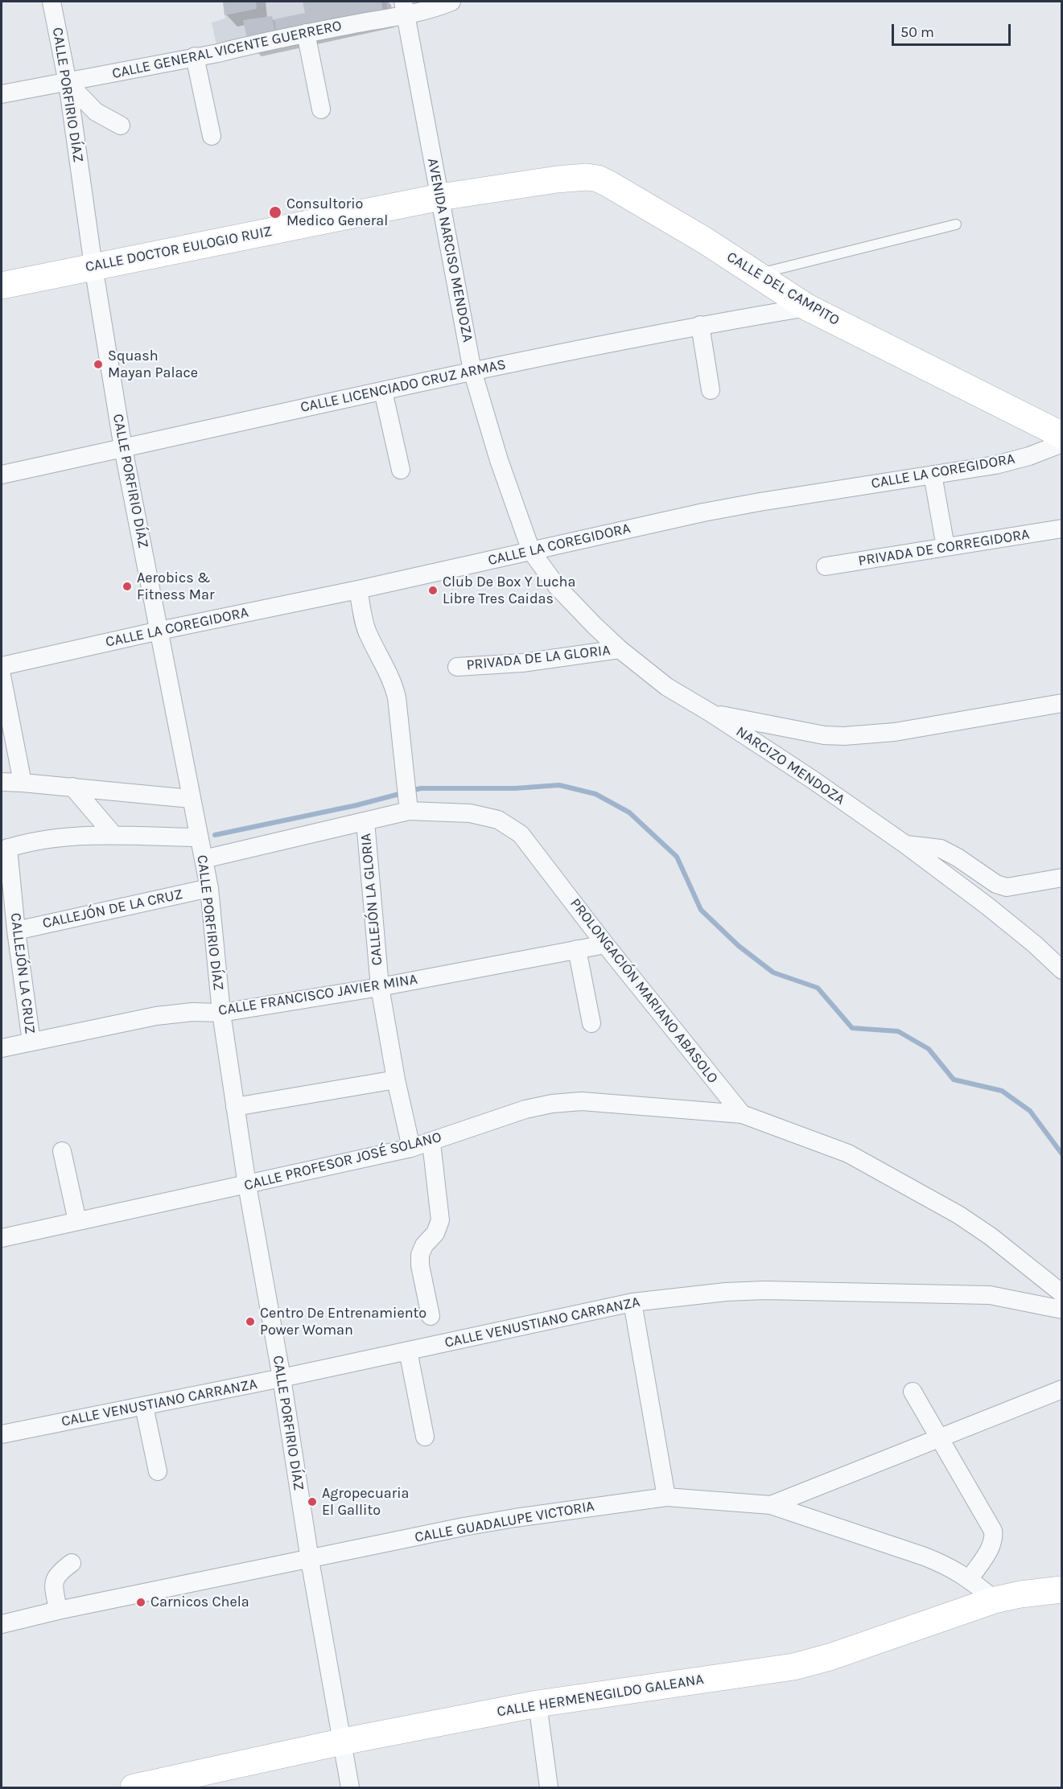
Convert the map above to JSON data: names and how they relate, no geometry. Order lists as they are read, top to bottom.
{
  "streets": {
    "street": [
      "CALLE GENERAL VICENTE GUERRERO",
      "CALLE PORFIRIO DÍAZ",
      "CALLE DOCTOR EULOGIO RUIZ",
      "AVENIDA NARCISO MENDOZA",
      "CALLE DEL CAMPITO",
      "CALLE LICENCIADO CRUZ ARMAS",
      "CALLE LA COREGIDORA",
      "PRIVADA DE CORREGIDORA",
      "PRIVADA DE LA GLORIA",
      "NARCIZO MENDOZA",
      "CALLEJÓN LA GLORIA",
      "CALLEJÓN DE LA CRUZ",
      "CALLEJÓN LA CRUZ",
      "PROLONGACIÓN MARIANO ABASOLO",
      "CALLE FRANCISCO JAVIER MINA",
      "CALLE PROFESOR JOSÉ SOLANO",
      "CALLE VENUSTIANO CARRANZA",
      "CALLE GUADALUPE VICTORIA",
      "CALLE HERMENEGILDO GALEANA"
    ]
  },
  "crossings": [
    ["CALLE GENERAL VICENTE GUERRERO", "CALLE PORFIRIO DÍAZ"],
    ["CALLE GENERAL VICENTE GUERRERO", "AVENIDA NARCISO MENDOZA"],
    ["CALLE PORFIRIO DÍAZ", "CALLE DOCTOR EULOGIO RUIZ"],
    ["CALLE PORFIRIO DÍAZ", "CALLE LICENCIADO CRUZ ARMAS"],
    ["CALLE PORFIRIO DÍAZ", "CALLE LA COREGIDORA"],
    ["CALLE PORFIRIO DÍAZ", "CALLEJÓN DE LA CRUZ"],
    ["CALLE PORFIRIO DÍAZ", "PROLONGACIÓN MARIANO ABASOLO"],
    ["CALLE PORFIRIO DÍAZ", "CALLE FRANCISCO JAVIER MINA"],
    ["CALLE PORFIRIO DÍAZ", "CALLE PROFESOR JOSÉ SOLANO"],
    ["CALLE PORFIRIO DÍAZ", "CALLE VENUSTIANO CARRANZA"],
    ["CALLE PORFIRIO DÍAZ", "CALLE GUADALUPE VICTORIA"],
    ["CALLE PORFIRIO DÍAZ", "CALLE HERMENEGILDO GALEANA"],
    ["CALLE DOCTOR EULOGIO RUIZ", "AVENIDA NARCISO MENDOZA"],
    ["CALLE DOCTOR EULOGIO RUIZ", "CALLE DEL CAMPITO"],
    ["AVENIDA NARCISO MENDOZA", "CALLE LICENCIADO CRUZ ARMAS"],
    ["AVENIDA NARCISO MENDOZA", "CALLE LA COREGIDORA"],
    ["AVENIDA NARCISO MENDOZA", "NARCIZO MENDOZA"],
    ["CALLE DEL CAMPITO", "CALLE LICENCIADO CRUZ ARMAS"],
    ["CALLE LA COREGIDORA", "NARCIZO MENDOZA"],
    ["PRIVADA DE LA GLORIA", "NARCIZO MENDOZA"],
    ["CALLEJÓN LA GLORIA", "PROLONGACIÓN MARIANO ABASOLO"],
    ["CALLEJÓN LA GLORIA", "CALLE FRANCISCO JAVIER MINA"],
    ["CALLEJÓN LA GLORIA", "CALLE PROFESOR JOSÉ SOLANO"],
    ["CALLEJÓN DE LA CRUZ", "CALLEJÓN LA CRUZ"],
    ["CALLEJÓN LA CRUZ", "CALLE FRANCISCO JAVIER MINA"],
    ["PROLONGACIÓN MARIANO ABASOLO", "CALLE FRANCISCO JAVIER MINA"],
    ["PROLONGACIÓN MARIANO ABASOLO", "CALLE PROFESOR JOSÉ SOLANO"],
    ["CALLE GUADALUPE VICTORIA", "CALLE HERMENEGILDO GALEANA"]
  ],
  "places": [
    "Consultorio Medico General",
    "Squash Mayan Palace",
    "Aerobics & Fitness Mar",
    "Club De Box Y Lucha Libre Tres Caidas",
    "Centro De Entrenamiento Power Woman",
    "Agropecuaria El Gallito",
    "Carnicos Chela"
  ],
  "scale_bar": "50 m"
}
